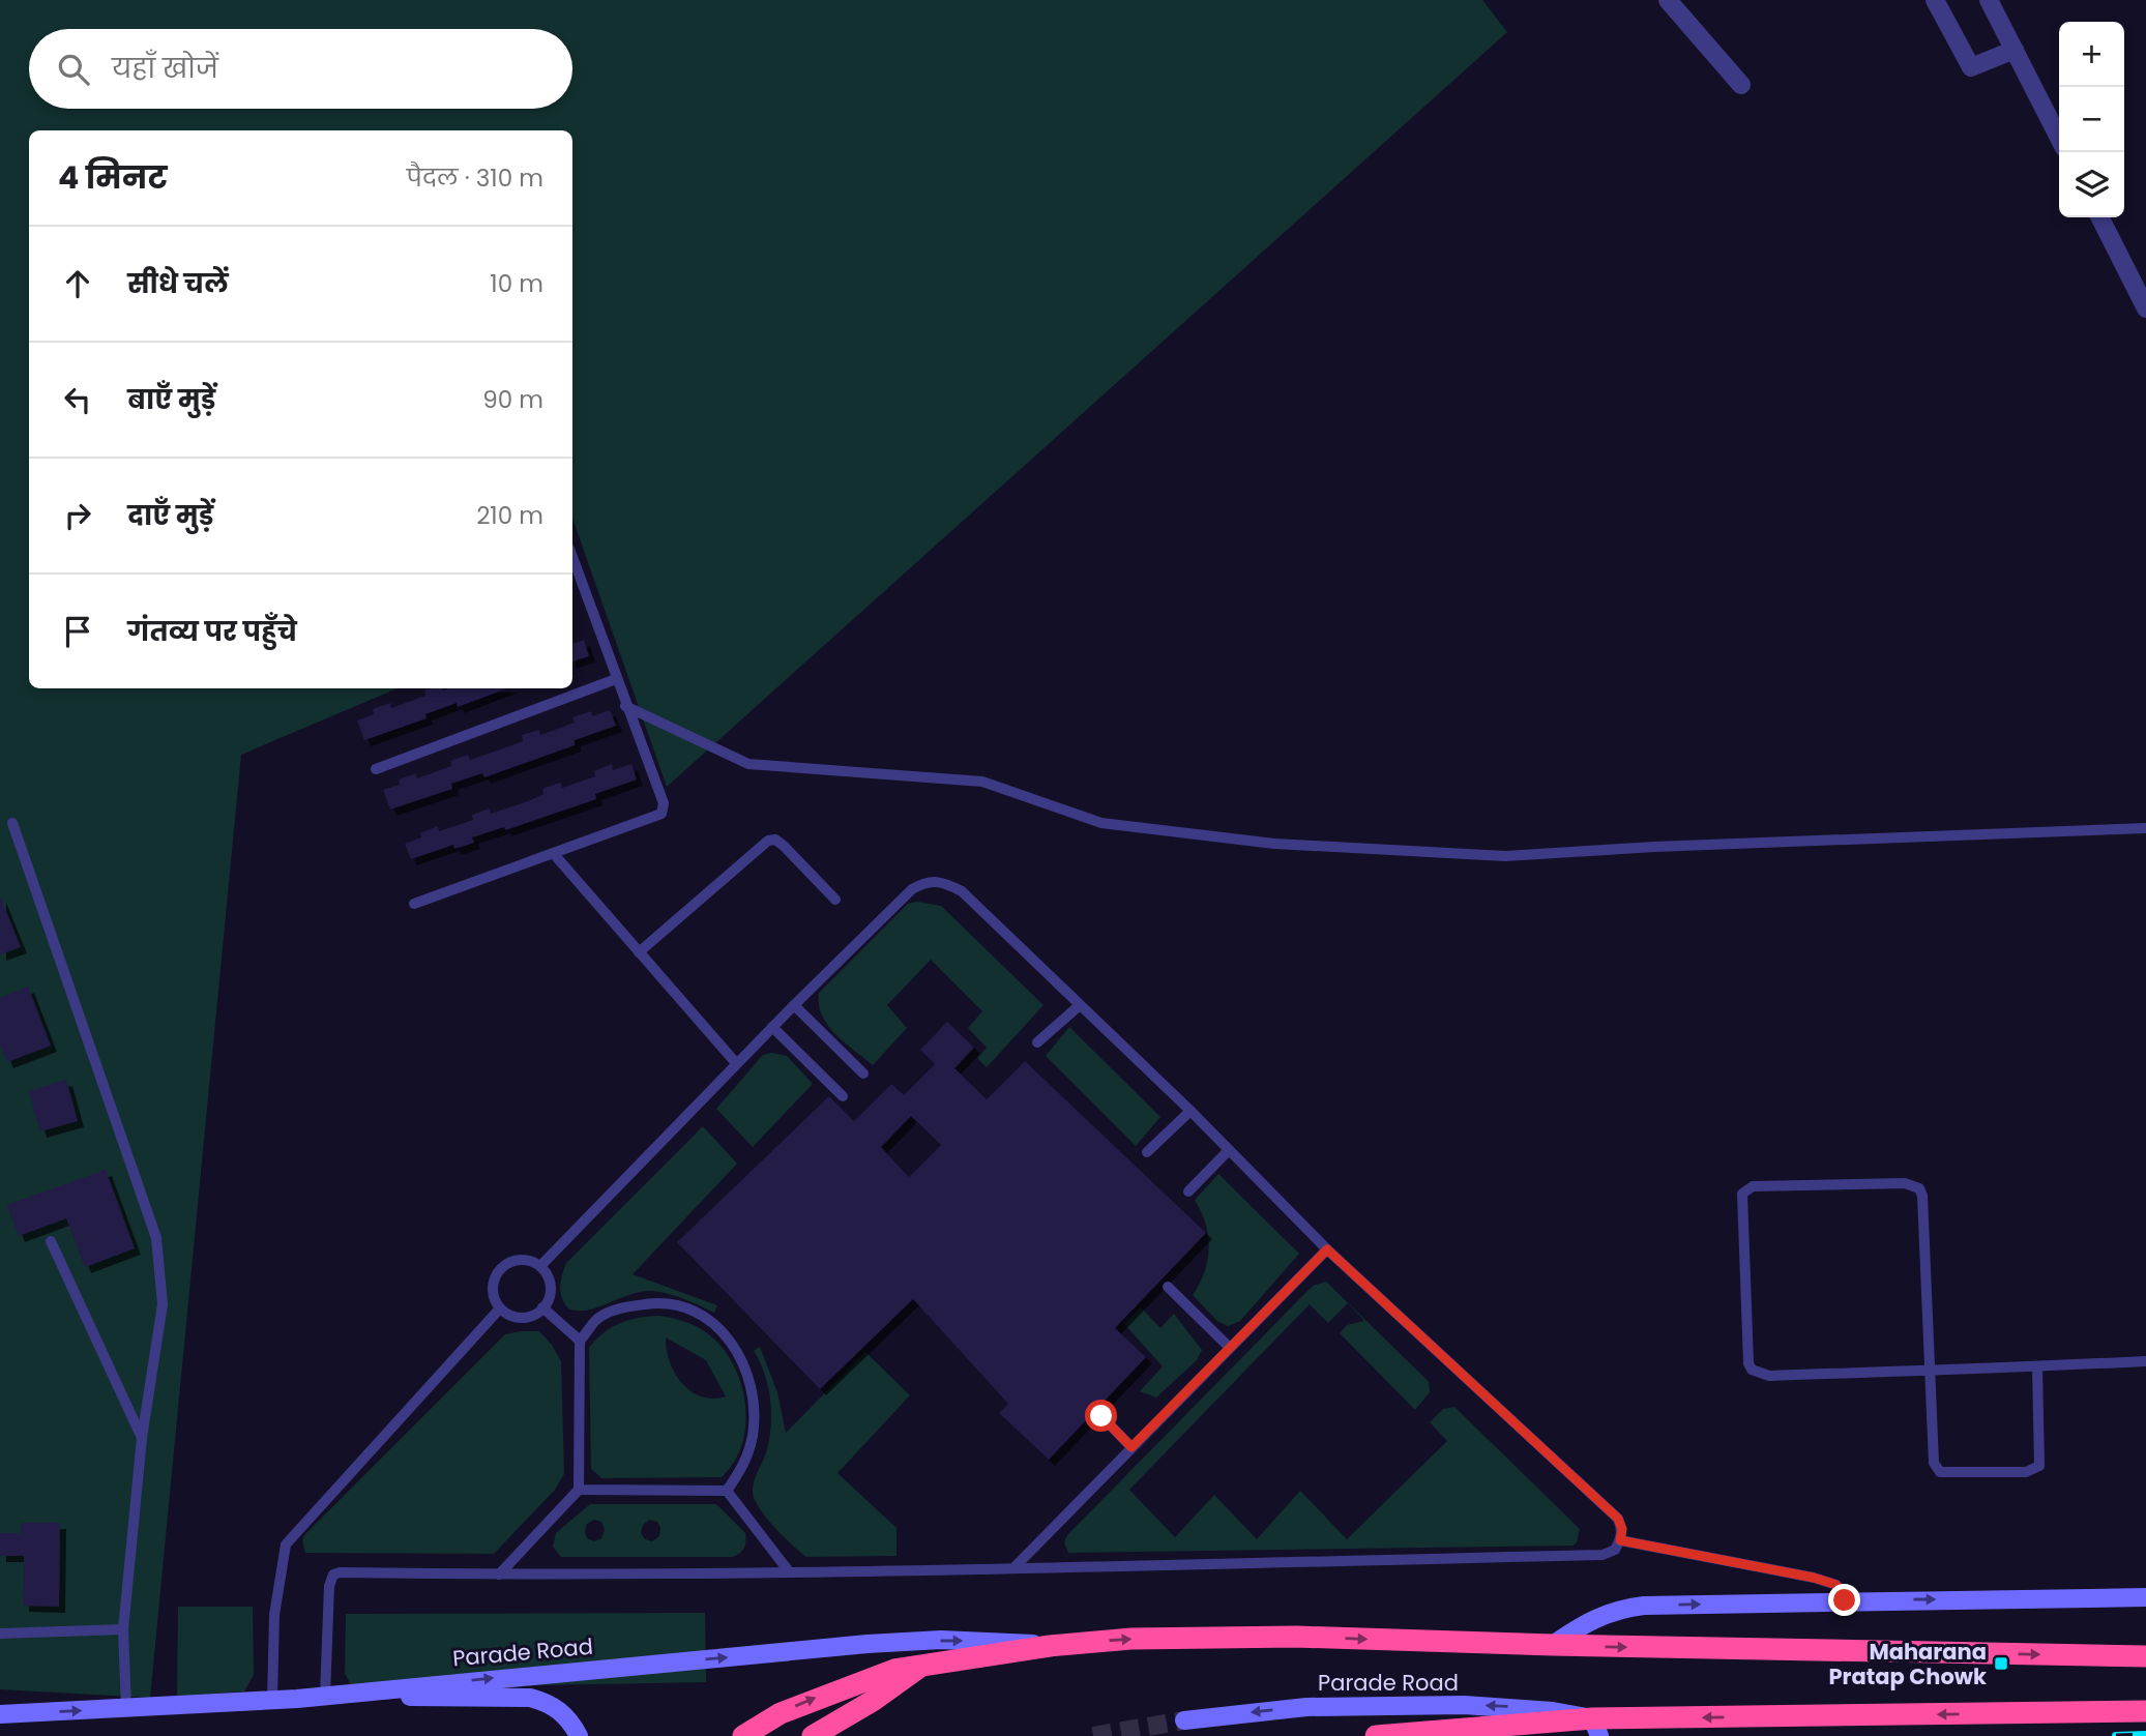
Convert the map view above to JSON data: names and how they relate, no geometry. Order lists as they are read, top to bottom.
{
  "streets": {
    "street": ["Parade Road"]
  },
  "places": {
    "transit": ["Maharana Pratap Chowk"]
  },
  "page": {
    "map_buttons": ["+", "−"],
    "search": "यहाँ खोजें",
    "heading": ["4 मिनट", "पैदल · 310 m"],
    "list": [
      ["सीधे चलें", "10 m"],
      ["बाएँ मुड़ें", "90 m"],
      ["दाएँ मुड़ें", "210 m"],
      "गंतव्य पर पहुँचे"
    ]
  }
}
